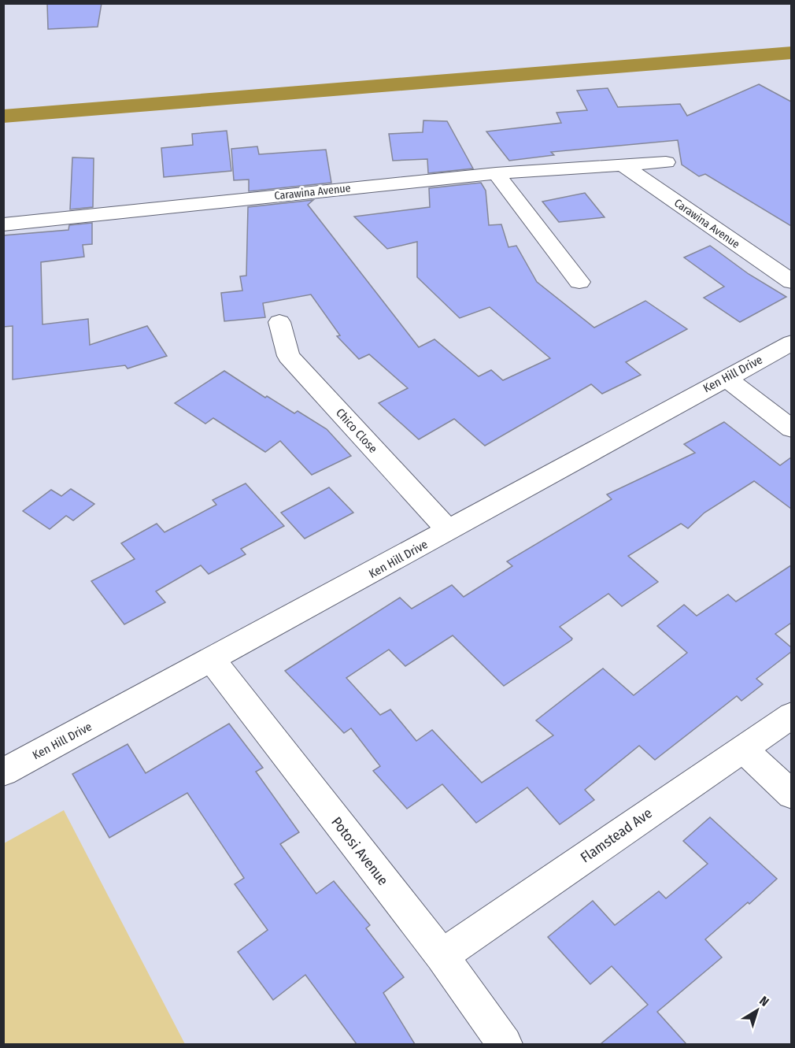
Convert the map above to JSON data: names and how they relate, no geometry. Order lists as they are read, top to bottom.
{
  "streets": {
    "street": [
      "Carawina Avenue",
      "Ken Hill Drive",
      "Chico Close",
      "Flamstead Ave",
      "Potosi Avenue"
    ]
  },
  "crossings": [
    ["Ken Hill Drive", "Chico Close"],
    ["Ken Hill Drive", "Potosi Avenue"],
    ["Flamstead Ave", "Potosi Avenue"]
  ],
  "north": "top right"
}
